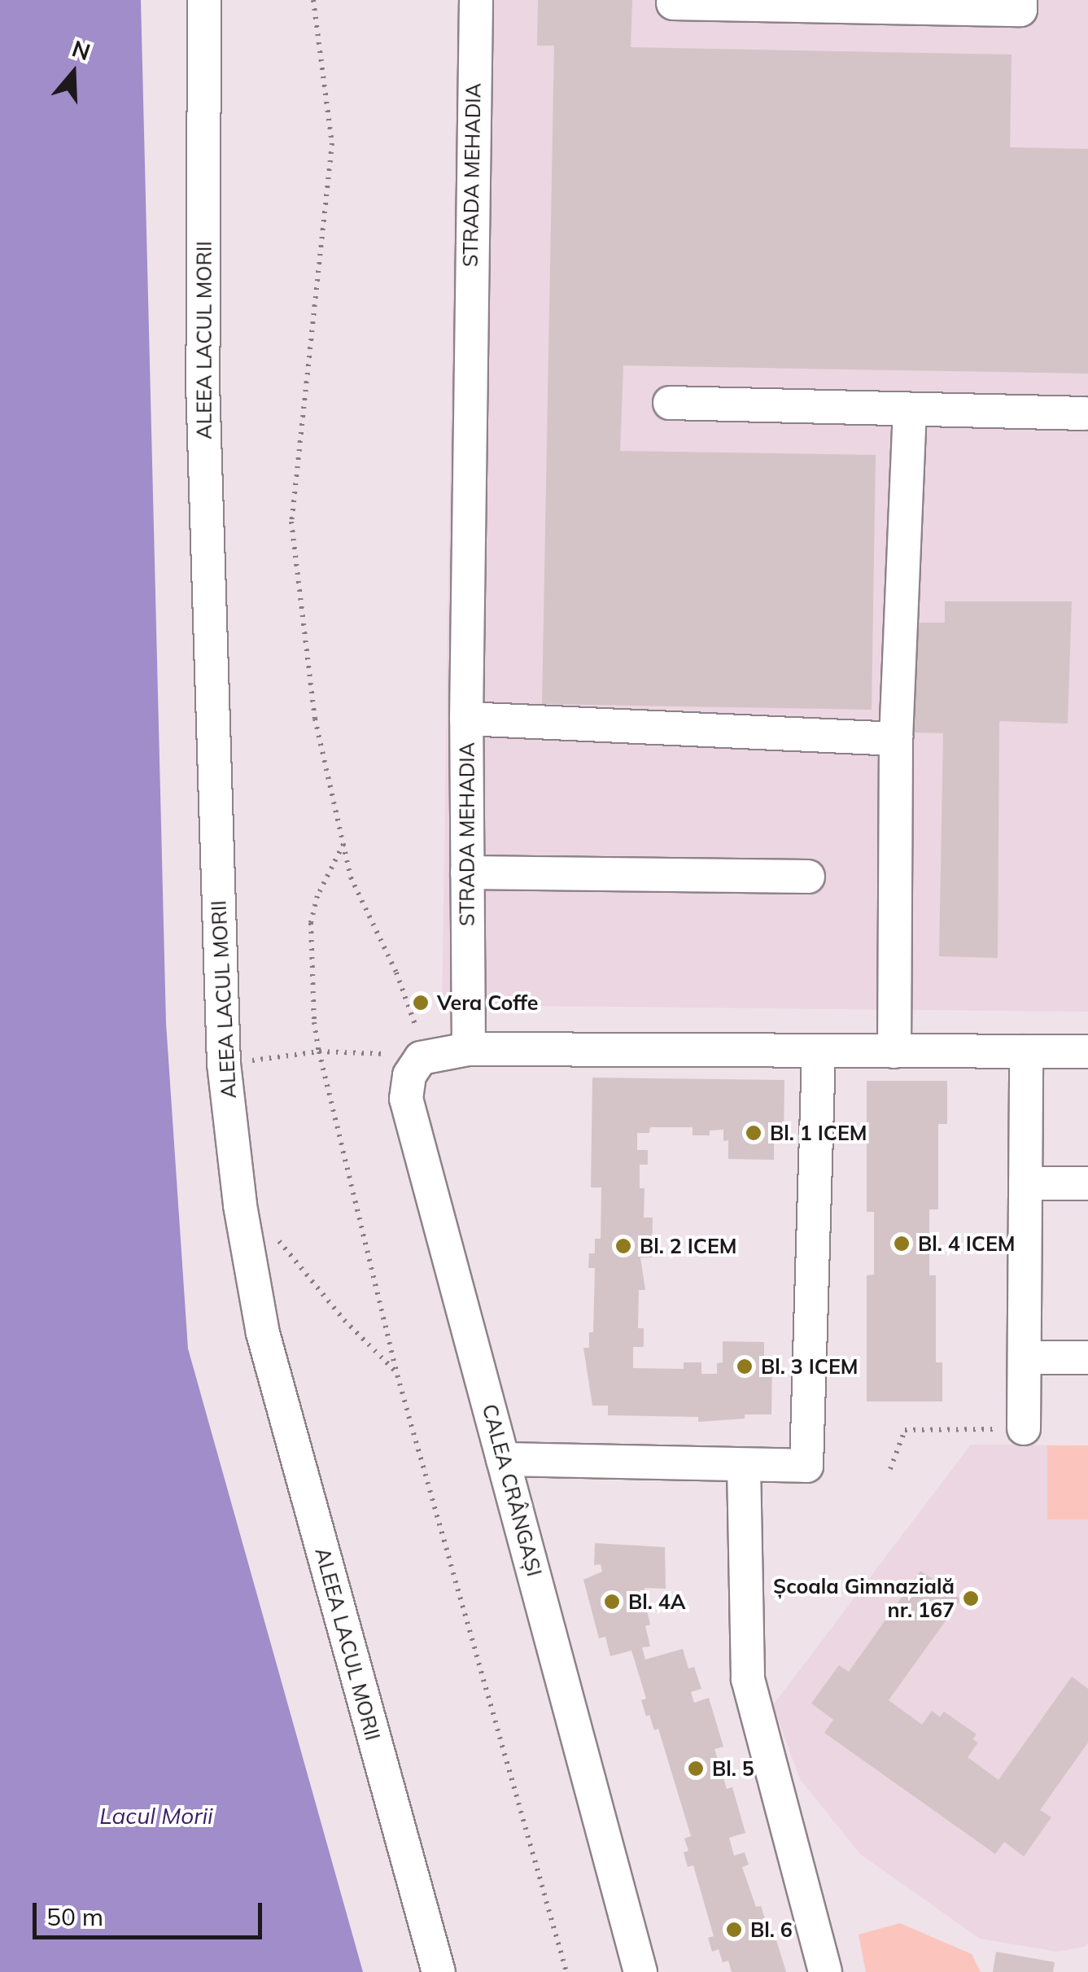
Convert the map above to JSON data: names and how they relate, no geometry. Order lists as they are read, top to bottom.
{
  "streets": {
    "street": ["STRADA MEHADIA", "ALEEA LACUL MORII", "CALEA CRÂNGAȘI"]
  },
  "crossings": [
    ["STRADA MEHADIA", "CALEA CRÂNGAȘI"]
  ],
  "water": ["Lacul Morii"],
  "places": [
    "Vera Coffe",
    "Bl. 1 ICEM",
    "Bl. 4 ICEM",
    "Bl. 2 ICEM",
    "Bl. 3 ICEM",
    "Școala Gimnazială nr. 167",
    "Bl. 4A",
    "Bl. 5",
    "Bl. 6"
  ],
  "scale_bar": "50 m",
  "north": "top"
}
